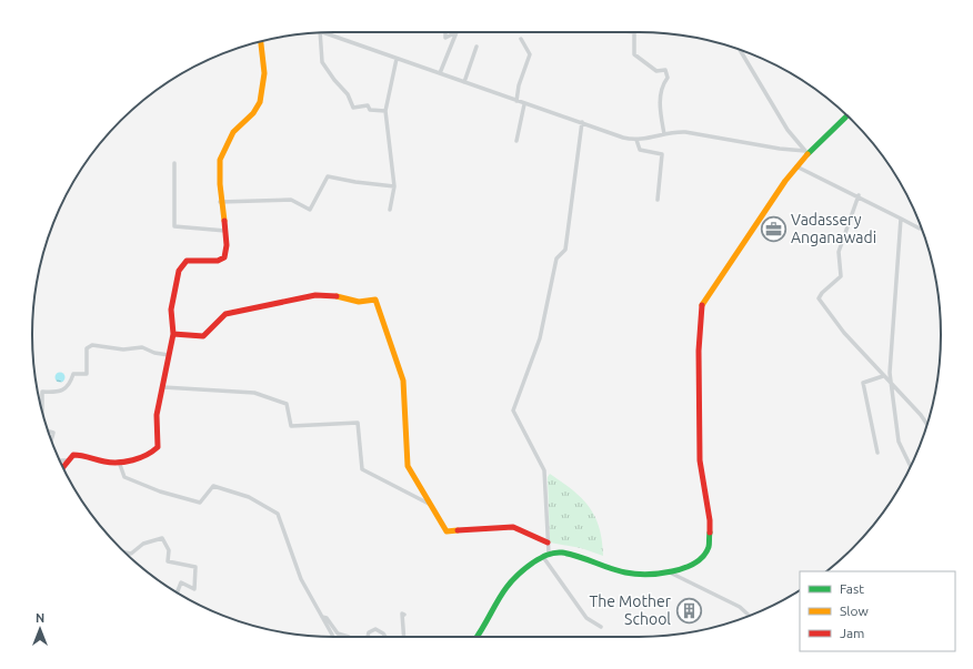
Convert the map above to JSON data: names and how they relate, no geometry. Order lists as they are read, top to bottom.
{
  "places": {
    "office": ["Vadassery Anganawadi"],
    "building": ["The Mother School"]
  },
  "legend": ["Fast", "Slow", "Jam"],
  "north": "top"
}
